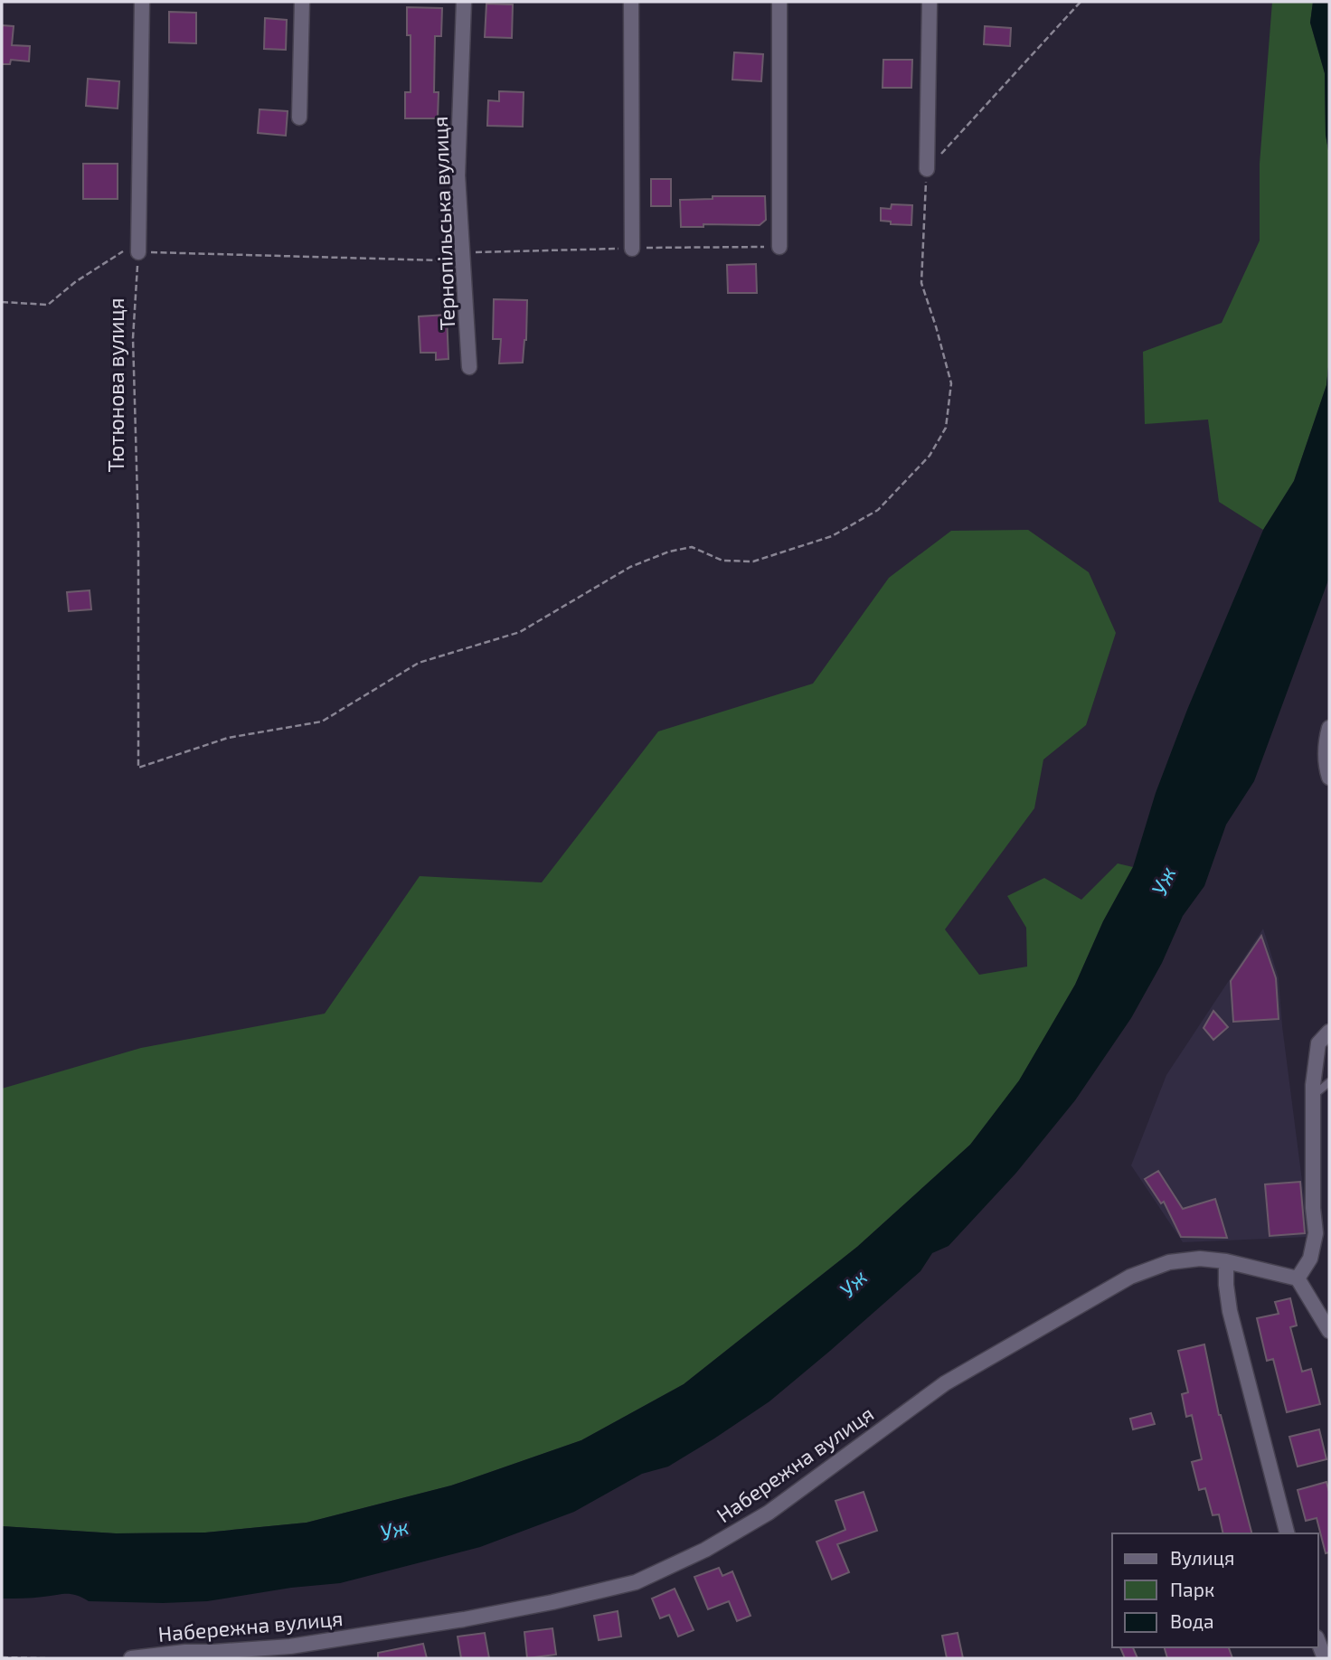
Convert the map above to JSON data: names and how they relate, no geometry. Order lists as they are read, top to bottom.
{
  "streets": {
    "street": ["Тернопільська вулиця", "Набережна вулиця"],
    "path": ["Тютюнова вулиця"]
  },
  "water": ["Уж"],
  "legend": ["Вулиця", "Парк", "Вода"]
}
